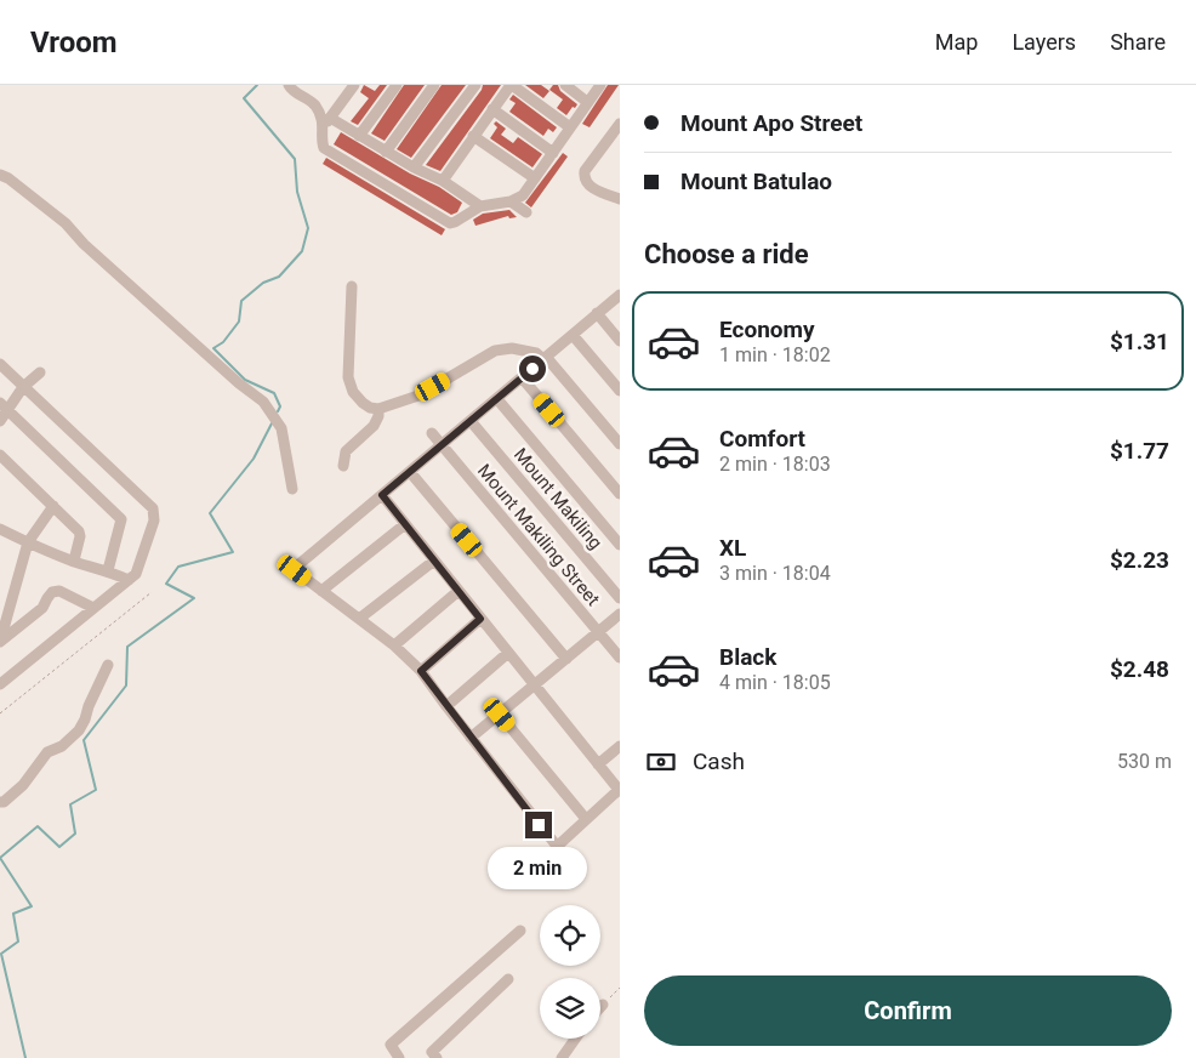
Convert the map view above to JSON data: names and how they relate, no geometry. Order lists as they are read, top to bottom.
{
  "streets": {
    "street": ["Mount Makiling", "Mount Makiling Street"]
  },
  "page": {
    "header": "Vroom",
    "nav": ["Map", "Layers", "Share"],
    "banner": ["Mount Apo Street", "Mount Batulao"],
    "heading": "Choose a ride",
    "list": [
      {
        "name": "Economy",
        "note": "1 min · 18:02",
        "value": "$1.31"
      },
      {
        "name": "Comfort",
        "note": "2 min · 18:03",
        "value": "$1.77"
      },
      {
        "name": "XL",
        "note": "3 min · 18:04",
        "value": "$2.23"
      },
      {
        "name": "Black",
        "note": "4 min · 18:05",
        "value": "$2.48"
      }
    ],
    "pay": ["Cash", "530 m"],
    "bubble": "2 min",
    "buttons": "Confirm"
  }
}
